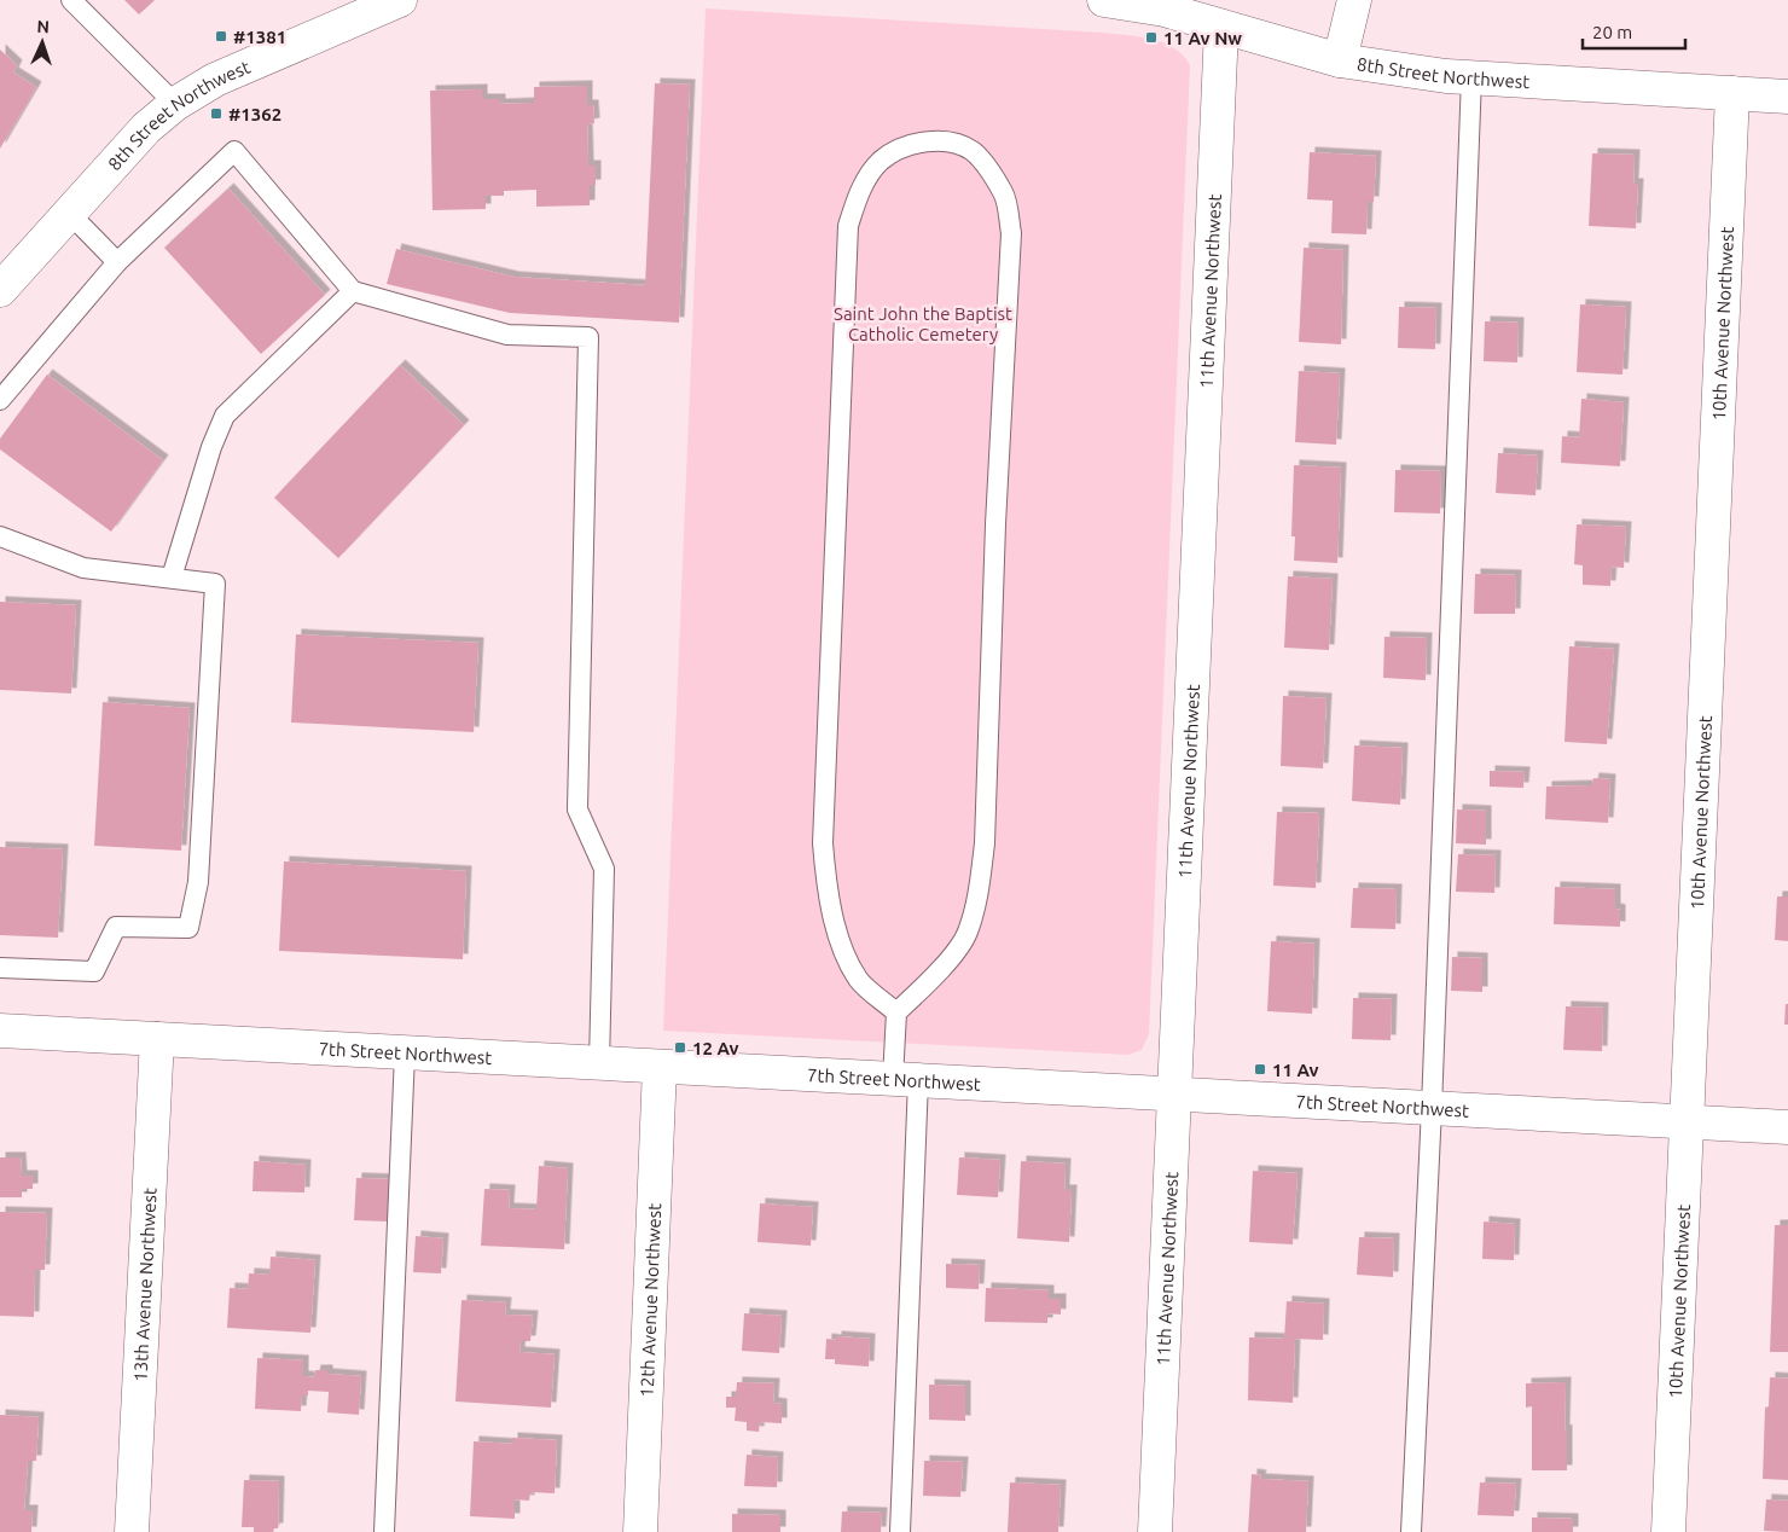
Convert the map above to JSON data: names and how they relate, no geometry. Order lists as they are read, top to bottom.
{
  "streets": {
    "street": [
      "8th Street Northwest",
      "11th Avenue Northwest",
      "10th Avenue Northwest",
      "7th Street Northwest",
      "13th Avenue Northwest",
      "12th Avenue Northwest"
    ]
  },
  "crossings": [
    ["8th Street Northwest", "11th Avenue Northwest"],
    ["8th Street Northwest", "10th Avenue Northwest"],
    ["11th Avenue Northwest", "7th Street Northwest"],
    ["10th Avenue Northwest", "7th Street Northwest"],
    ["7th Street Northwest", "13th Avenue Northwest"],
    ["7th Street Northwest", "12th Avenue Northwest"]
  ],
  "parks": ["Saint John the Baptist Catholic Cemetery"],
  "places": {
    "transit": [
      "#1381",
      "11 Av Nw",
      "#1362",
      "12 Av",
      "11 Av"
    ]
  },
  "scale_bar": "20 m",
  "north": "top"
}
